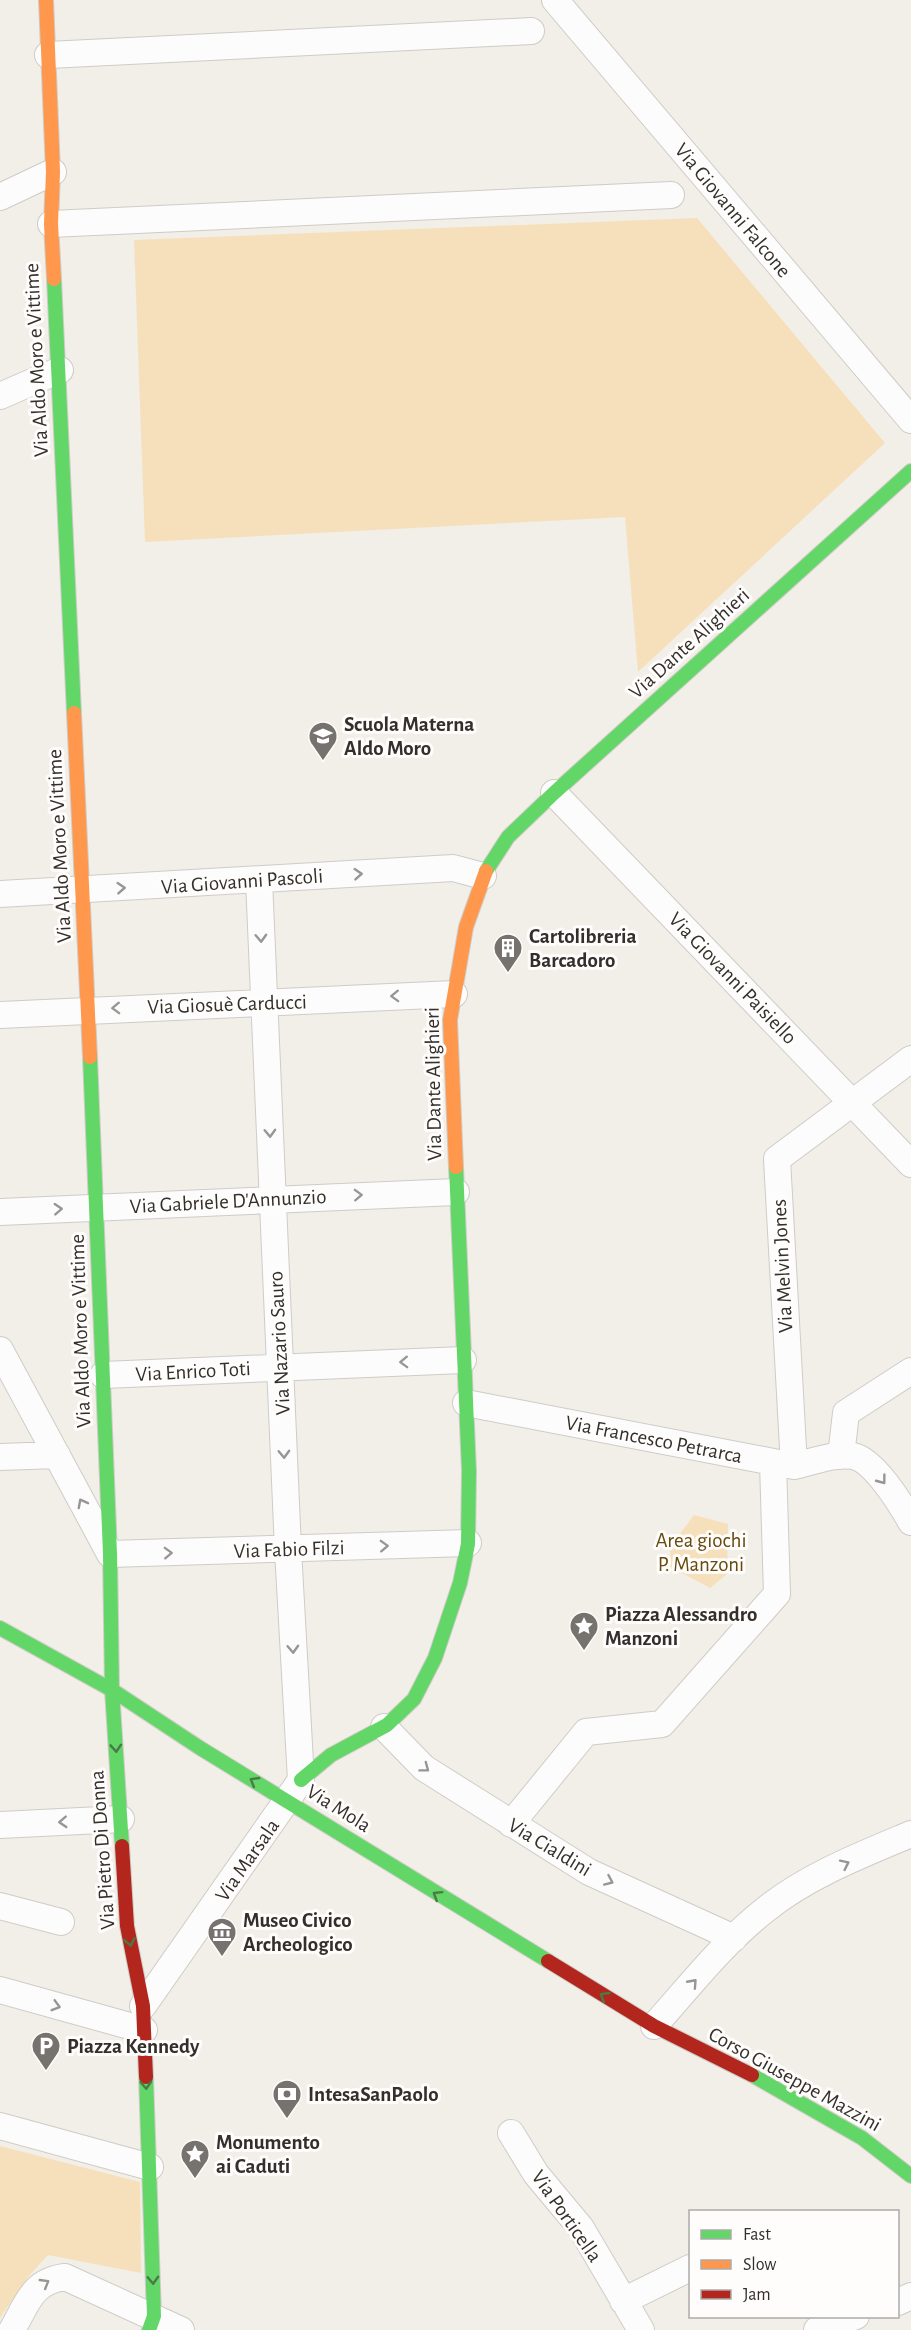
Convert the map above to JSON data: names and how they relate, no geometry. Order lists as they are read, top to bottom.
{
  "streets": {
    "street": [
      "Via Giovanni Falcone",
      "Via Aldo Moro e Vittime",
      "Via Dante Alighieri",
      "Via Giovanni Pascoli",
      "Via Giovanni Paisiello",
      "Via Giosuè Carducci",
      "Via Gabriele D'Annunzio",
      "Via Melvin Jones",
      "Via Nazario Sauro",
      "Via Enrico Toti",
      "Via Francesco Petrarca",
      "Via Fabio Filzi",
      "Via Mola",
      "Via Cialdini",
      "Via Pietro Di Donna",
      "Via Marsala",
      "Corso Giuseppe Mazzini",
      "Via Porticella"
    ]
  },
  "crossings": [
    ["Via Aldo Moro e Vittime", "Via Giovanni Pascoli"],
    ["Via Aldo Moro e Vittime", "Via Giosuè Carducci"],
    ["Via Aldo Moro e Vittime", "Via Gabriele D'Annunzio"],
    ["Via Aldo Moro e Vittime", "Via Enrico Toti"],
    ["Via Aldo Moro e Vittime", "Via Fabio Filzi"],
    ["Via Aldo Moro e Vittime", "Via Mola"],
    ["Via Aldo Moro e Vittime", "Via Pietro Di Donna"],
    ["Via Dante Alighieri", "Via Giovanni Pascoli"],
    ["Via Dante Alighieri", "Via Giovanni Paisiello"],
    ["Via Dante Alighieri", "Via Giosuè Carducci"],
    ["Via Dante Alighieri", "Via Gabriele D'Annunzio"],
    ["Via Dante Alighieri", "Via Nazario Sauro"],
    ["Via Dante Alighieri", "Via Enrico Toti"],
    ["Via Dante Alighieri", "Via Francesco Petrarca"],
    ["Via Dante Alighieri", "Via Fabio Filzi"],
    ["Via Dante Alighieri", "Via Mola"],
    ["Via Dante Alighieri", "Via Cialdini"],
    ["Via Dante Alighieri", "Via Marsala"],
    ["Via Giovanni Pascoli", "Via Nazario Sauro"],
    ["Via Giovanni Paisiello", "Via Melvin Jones"],
    ["Via Giosuè Carducci", "Via Nazario Sauro"],
    ["Via Gabriele D'Annunzio", "Via Nazario Sauro"],
    ["Via Melvin Jones", "Via Francesco Petrarca"],
    ["Via Nazario Sauro", "Via Enrico Toti"],
    ["Via Nazario Sauro", "Via Fabio Filzi"],
    ["Via Nazario Sauro", "Via Mola"],
    ["Via Nazario Sauro", "Via Marsala"],
    ["Via Mola", "Via Pietro Di Donna"],
    ["Via Mola", "Via Marsala"],
    ["Via Mola", "Corso Giuseppe Mazzini"],
    ["Via Pietro Di Donna", "Via Marsala"]
  ],
  "one_way": [
    "Via Giovanni Pascoli",
    "Via Giosuè Carducci",
    "Via Gabriele D'Annunzio",
    "Via Nazario Sauro",
    "Via Enrico Toti",
    "Via Fabio Filzi",
    "Via Mola",
    "Via Cialdini",
    "Via Pietro Di Donna"
  ],
  "parks": ["Area giochi P. Manzoni"],
  "places": {
    "school or university": ["Scuola Materna Aldo Moro"],
    "building": ["Cartolibreria Barcadoro"],
    "place": ["Piazza Alessandro Manzoni", "Monumento ai Caduti"],
    "museum": ["Museo Civico Archeologico"],
    "parking": ["Piazza Kennedy"],
    "bank": ["IntesaSanPaolo"]
  },
  "legend": ["Fast", "Slow", "Jam"]
}
